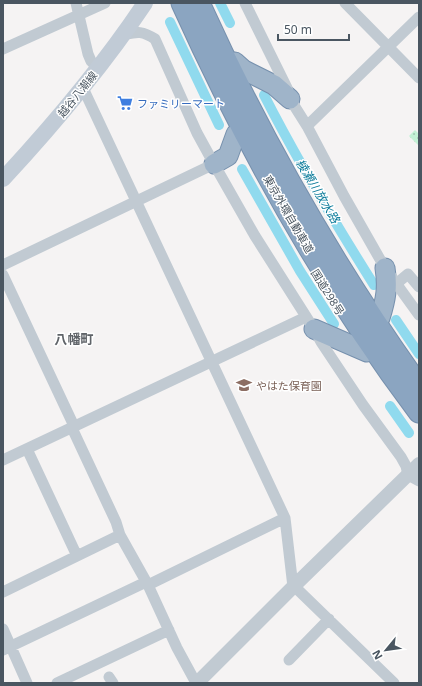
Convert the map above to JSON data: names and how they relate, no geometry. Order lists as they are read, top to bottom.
{
  "streets": {
    "highway": ["東京外環自動車道", "国道298号"],
    "main road": ["越谷八潮線"]
  },
  "districts": ["八幡町"],
  "water": ["綾瀬川放水路"],
  "places": {
    "supermarket": ["ファミリーマート"],
    "school or university": ["やはた保育園"]
  },
  "scale_bar": "50 m",
  "north": "bottom left"
}
